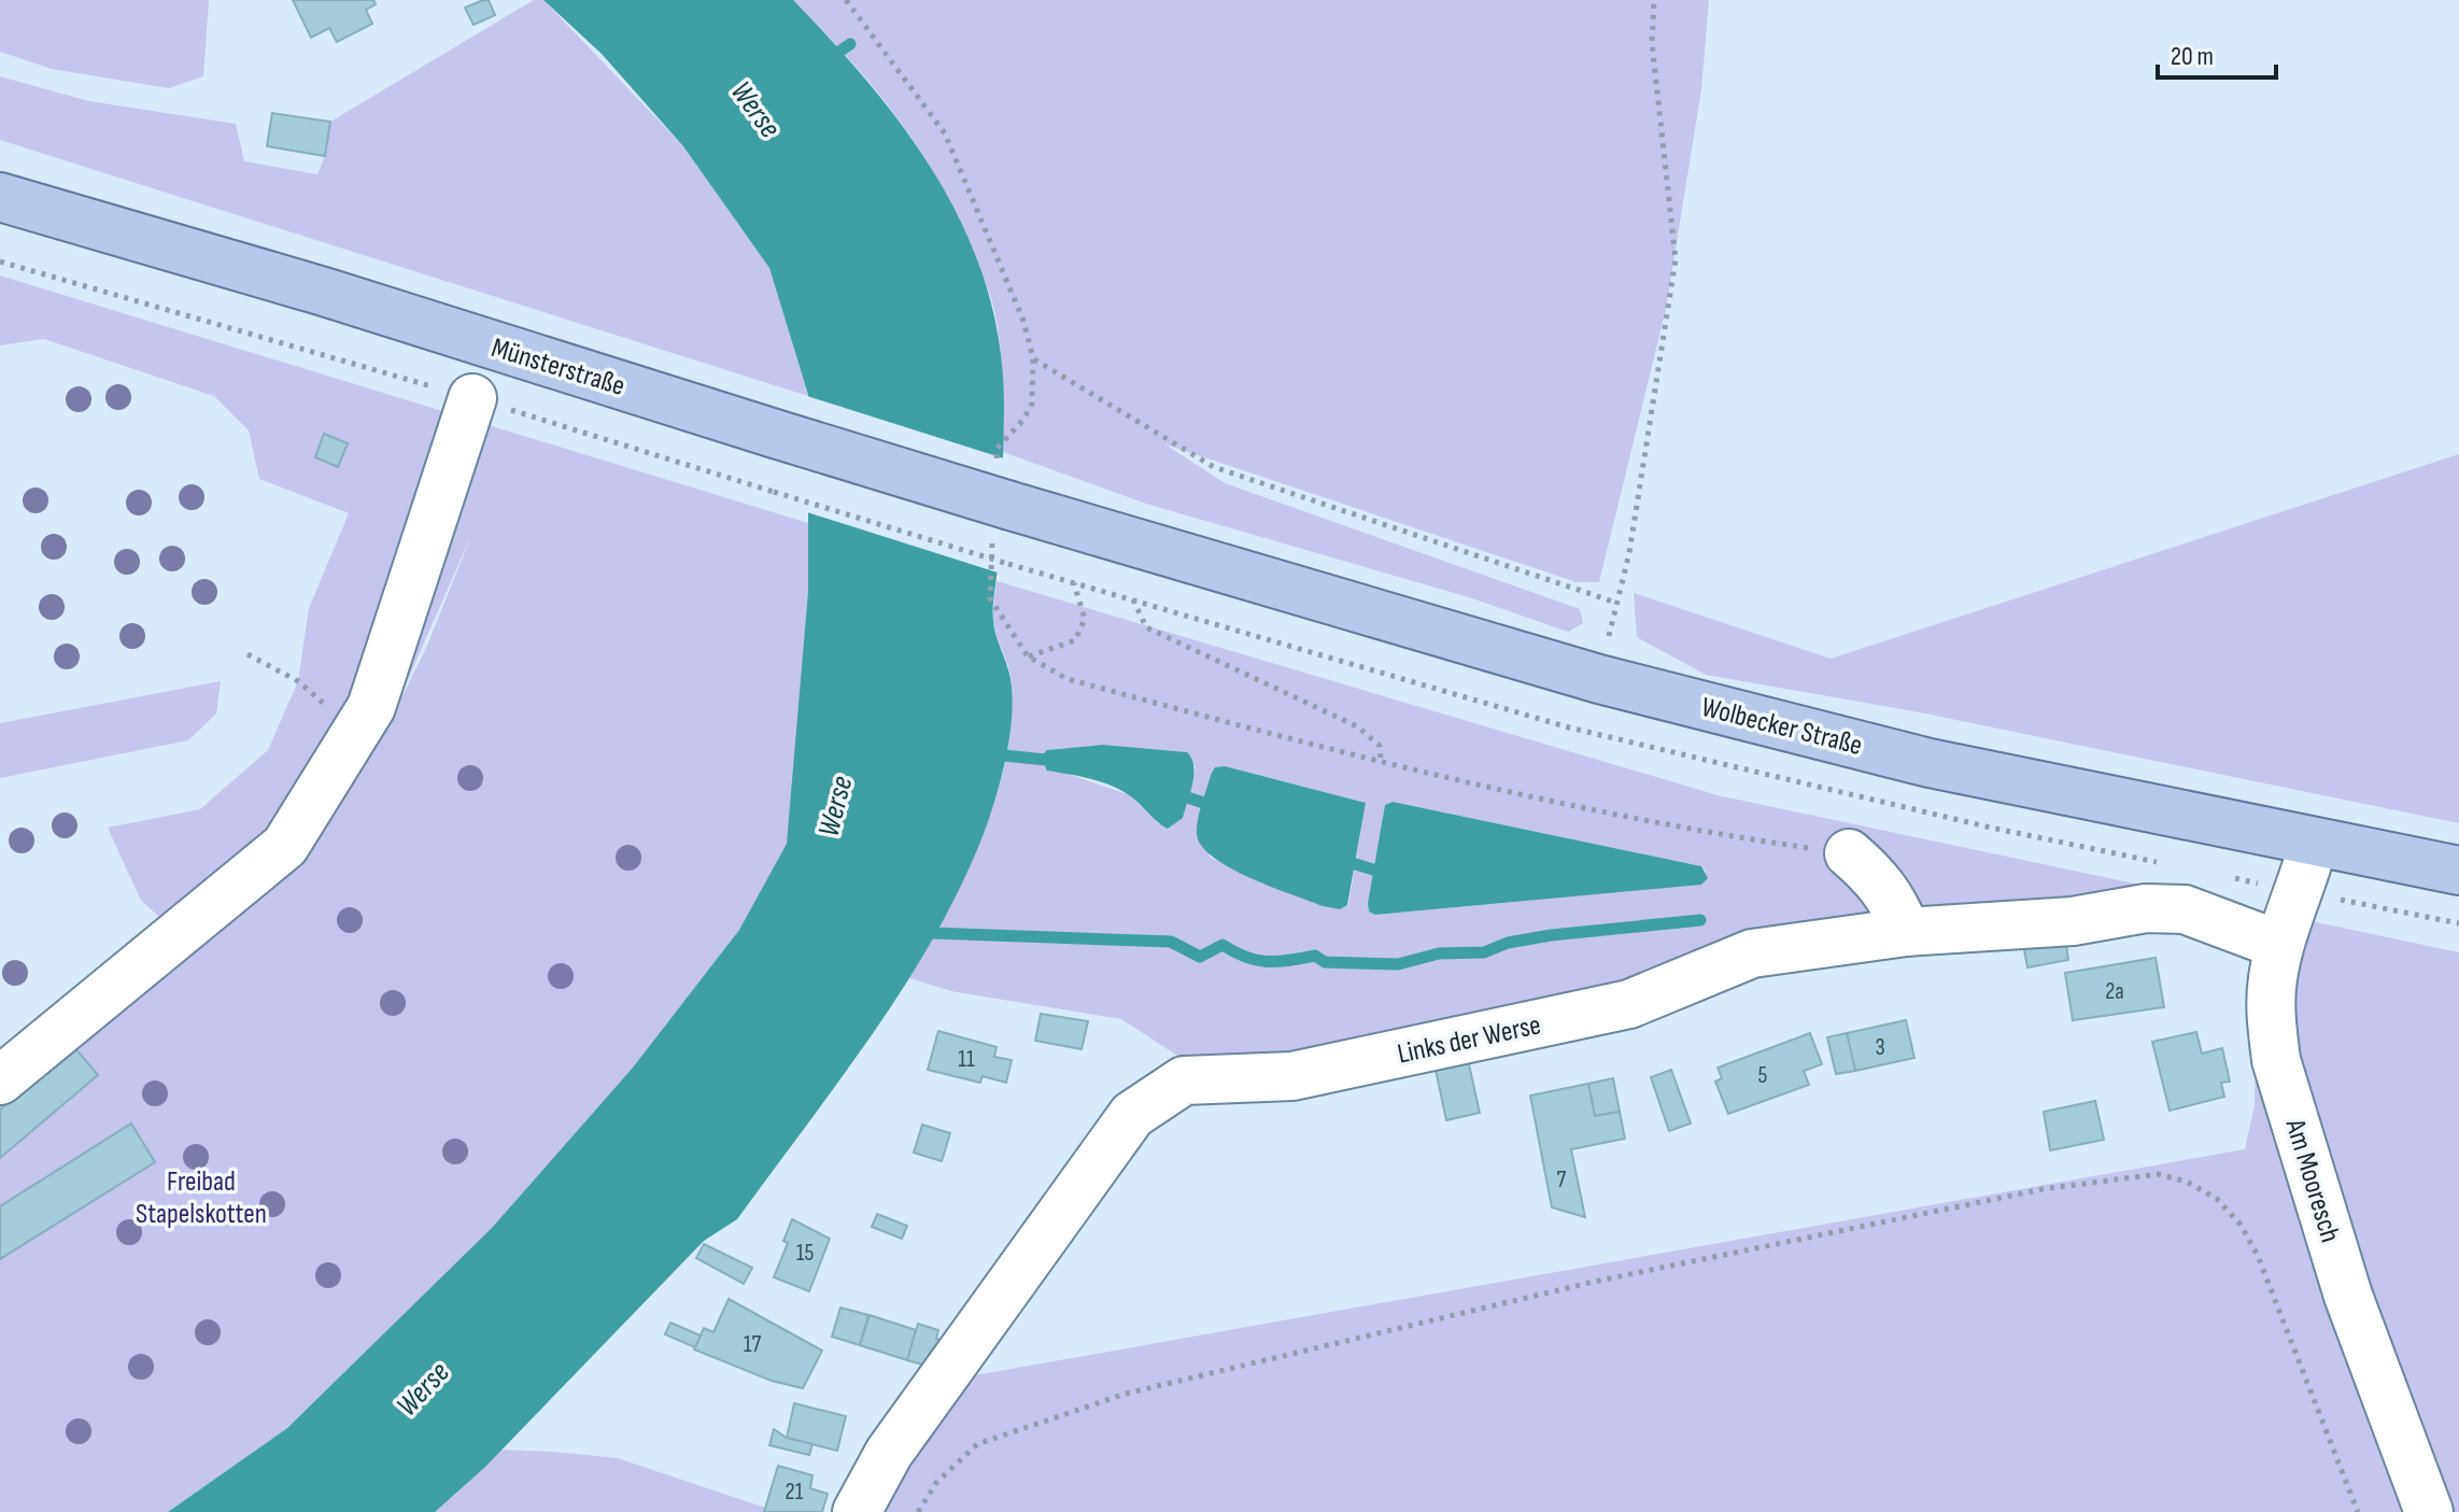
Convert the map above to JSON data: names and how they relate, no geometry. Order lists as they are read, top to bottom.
{
  "streets": {
    "main road": ["Münsterstraße", "Wolbecker Straße"],
    "street": ["Links der Werse", "Am Mooresch"]
  },
  "crossings": [
    ["Münsterstraße", "Wolbecker Straße"],
    ["Wolbecker Straße", "Am Mooresch"],
    ["Links der Werse", "Am Mooresch"]
  ],
  "water": ["Werse"],
  "parks": ["Freibad Stapelskotten"],
  "house_numbers": [
    "2a",
    "3",
    "11",
    "5",
    "7",
    "15",
    "17",
    "21"
  ],
  "scale_bar": "20 m"
}
